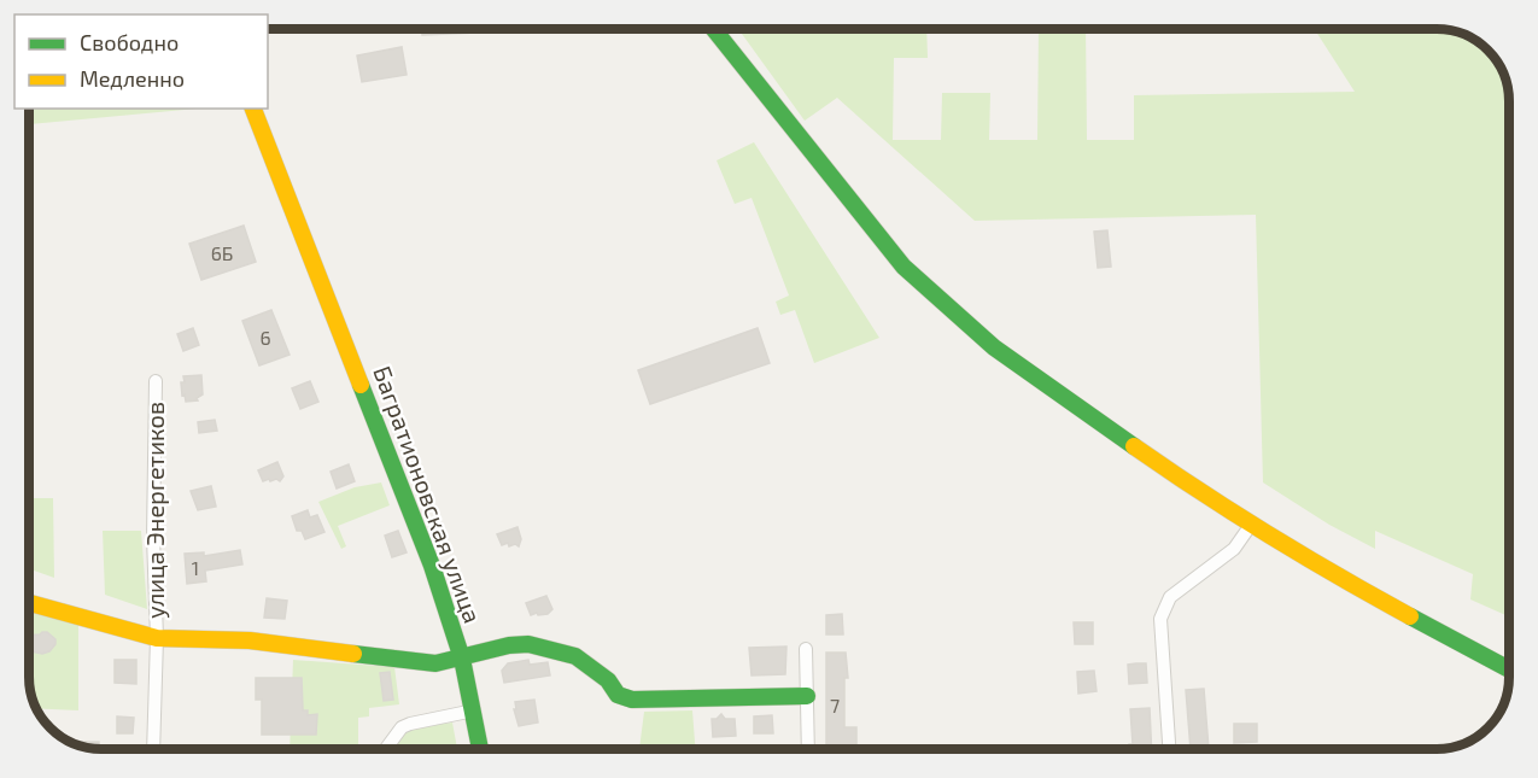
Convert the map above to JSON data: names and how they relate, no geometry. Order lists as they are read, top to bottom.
{
  "streets": {
    "street": ["Багратионовская улица", "улица Энергетиков"]
  },
  "house_numbers": [
    "6Б",
    "6",
    "1",
    "7"
  ],
  "legend": ["Свободно", "Медленно"]
}
